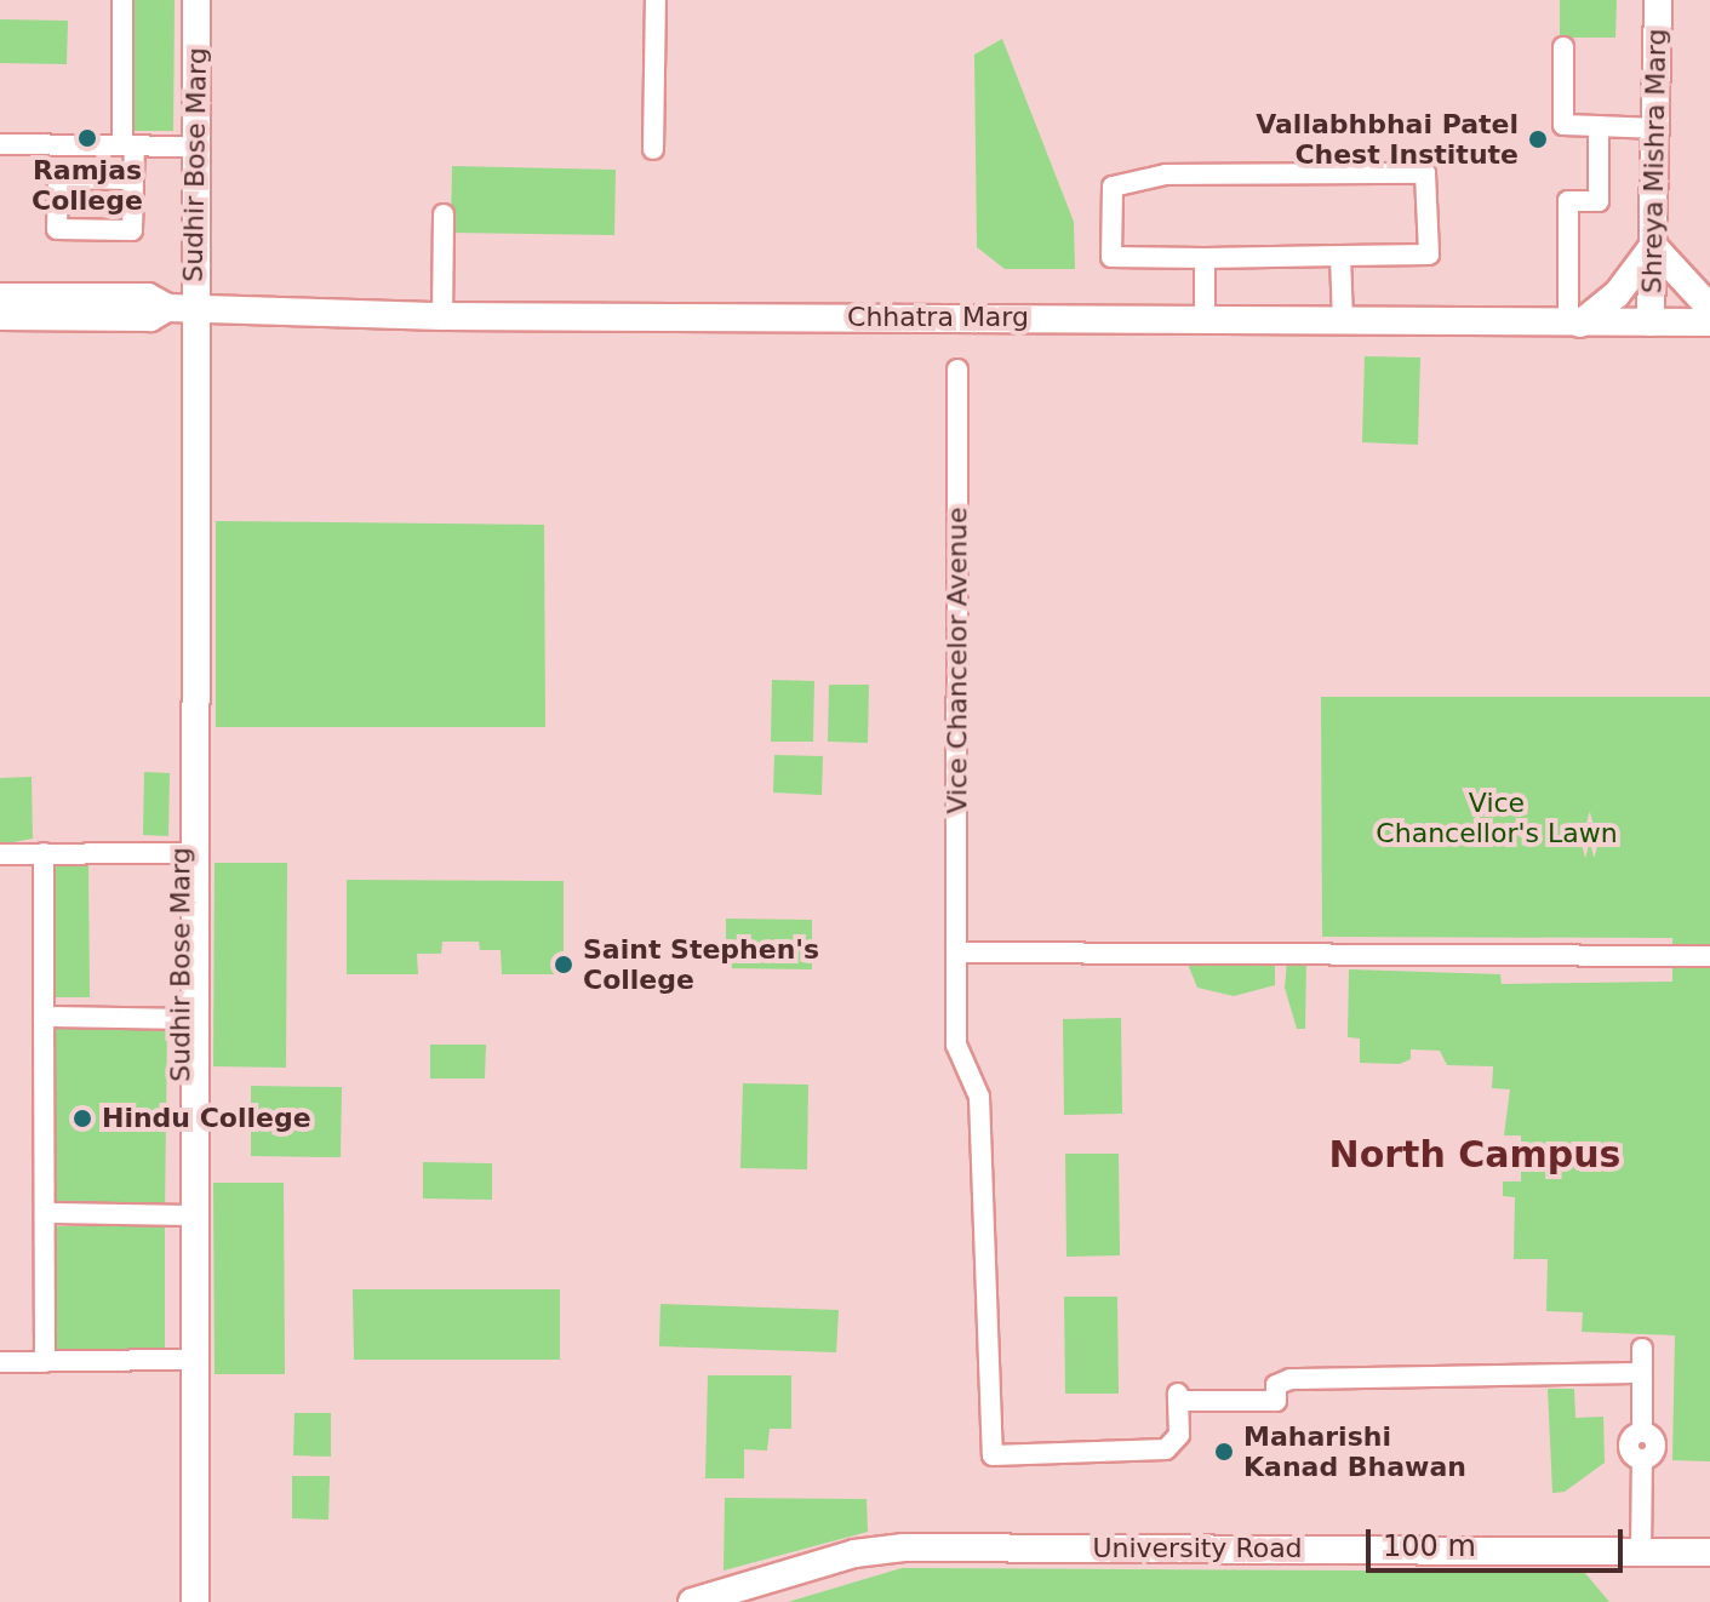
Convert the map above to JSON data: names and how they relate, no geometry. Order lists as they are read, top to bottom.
{
  "streets": {
    "street": [
      "Shreya Mishra Marg",
      "Sudhir Bose Marg",
      "Chhatra Marg",
      "Vice Chancelor Avenue",
      "University Road"
    ]
  },
  "crossings": [
    ["Shreya Mishra Marg", "Chhatra Marg"],
    ["Sudhir Bose Marg", "Chhatra Marg"]
  ],
  "districts": ["North Campus"],
  "parks": ["Vice Chancellor's Lawn"],
  "places": [
    "Ramjas College",
    "Vallabhbhai Patel Chest Institute",
    "Saint Stephen's College",
    "Hindu College",
    "Maharishi Kanad Bhawan"
  ],
  "scale_bar": "100 m"
}
